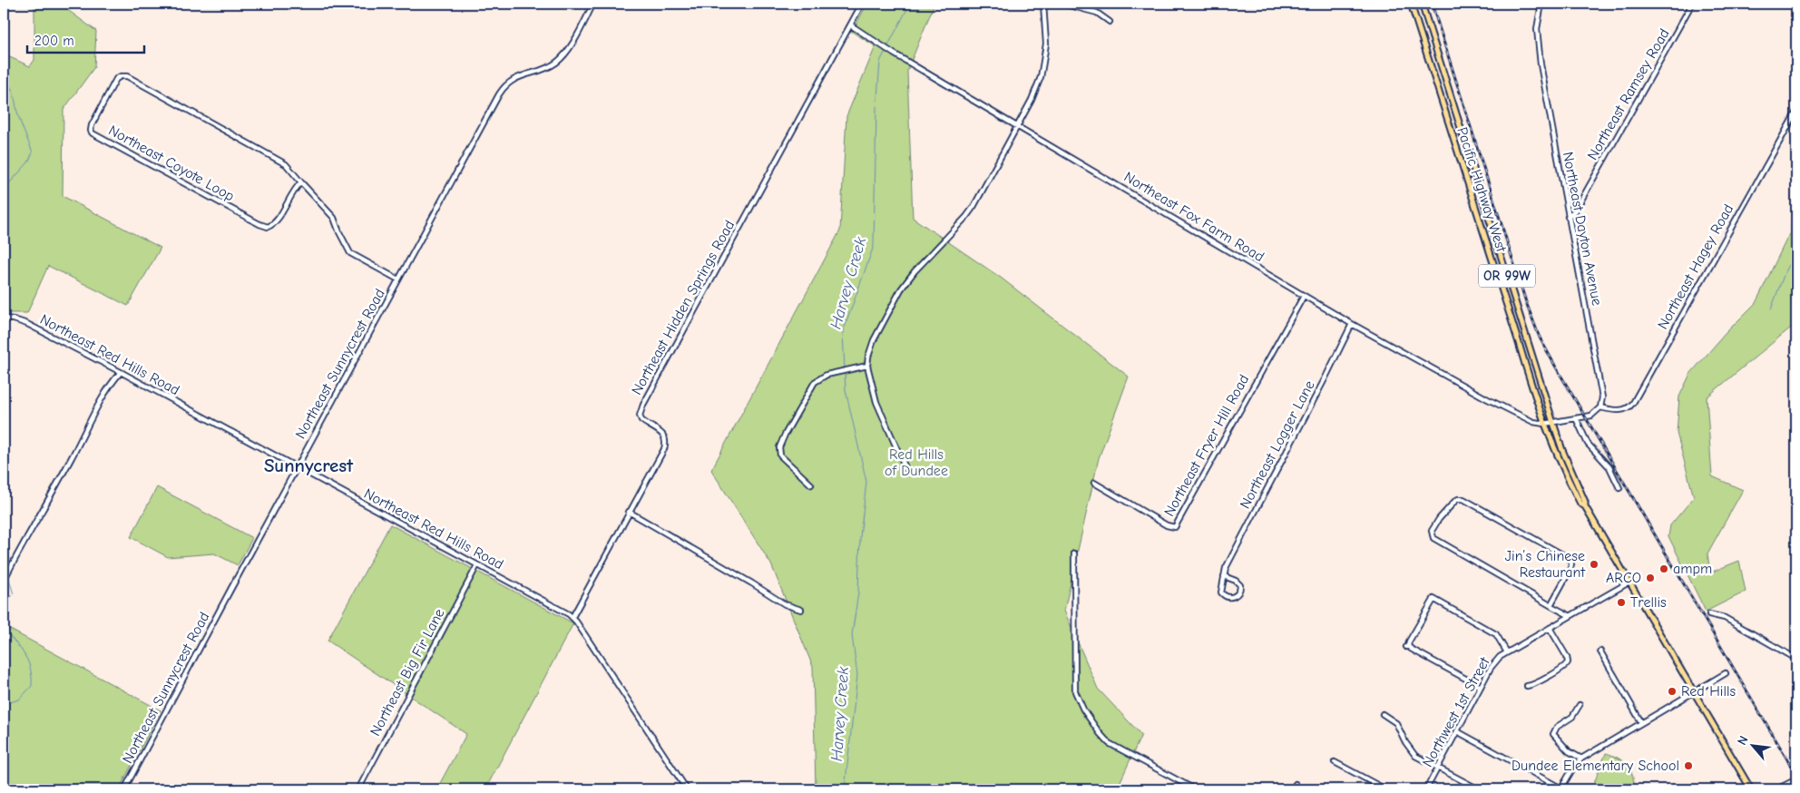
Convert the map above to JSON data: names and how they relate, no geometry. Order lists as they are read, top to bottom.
{
  "streets": {
    "main road": ["Pacific Highway West", "OR 99W"],
    "street": [
      "Northeast Ramsey Road",
      "Northeast Coyote Loop",
      "Northeast Fox Farm Road",
      "Northeast Dayton Avenue",
      "Northeast Hagey Road",
      "Northeast Hidden Springs Road",
      "Northeast Red Hills Road",
      "Northeast Sunnycrest Road",
      "Northeast Logger Lane",
      "Northeast Fryer Hill Road",
      "Northeast Big Fir Lane",
      "Northwest 1st Street"
    ]
  },
  "crossings": [
    ["Northeast Ramsey Road", "Northeast Dayton Avenue"],
    ["Northeast Coyote Loop", "Northeast Sunnycrest Road"],
    ["Pacific Highway West", "Northeast Fox Farm Road"],
    ["Pacific Highway West", "OR 99W"],
    ["Pacific Highway West", "Northwest 1st Street"],
    ["Northeast Fox Farm Road", "Northeast Hidden Springs Road"],
    ["Northeast Fox Farm Road", "Northeast Logger Lane"],
    ["Northeast Fox Farm Road", "Northeast Fryer Hill Road"],
    ["Northeast Dayton Avenue", "Northeast Hagey Road"],
    ["OR 99W", "Northwest 1st Street"],
    ["Northeast Hidden Springs Road", "Northeast Red Hills Road"],
    ["Northeast Red Hills Road", "Northeast Sunnycrest Road"],
    ["Northeast Red Hills Road", "Northeast Big Fir Lane"]
  ],
  "districts": ["Sunnycrest"],
  "water": ["Harvey Creek"],
  "parks": ["Red Hills of Dundee"],
  "places": [
    "Jin’s Chinese Restaurant",
    "ampm",
    "ARCO",
    "Trellis",
    "Red Hills",
    "Dundee Elementary School"
  ],
  "scale_bar": "200 m",
  "north": "top left"
}
